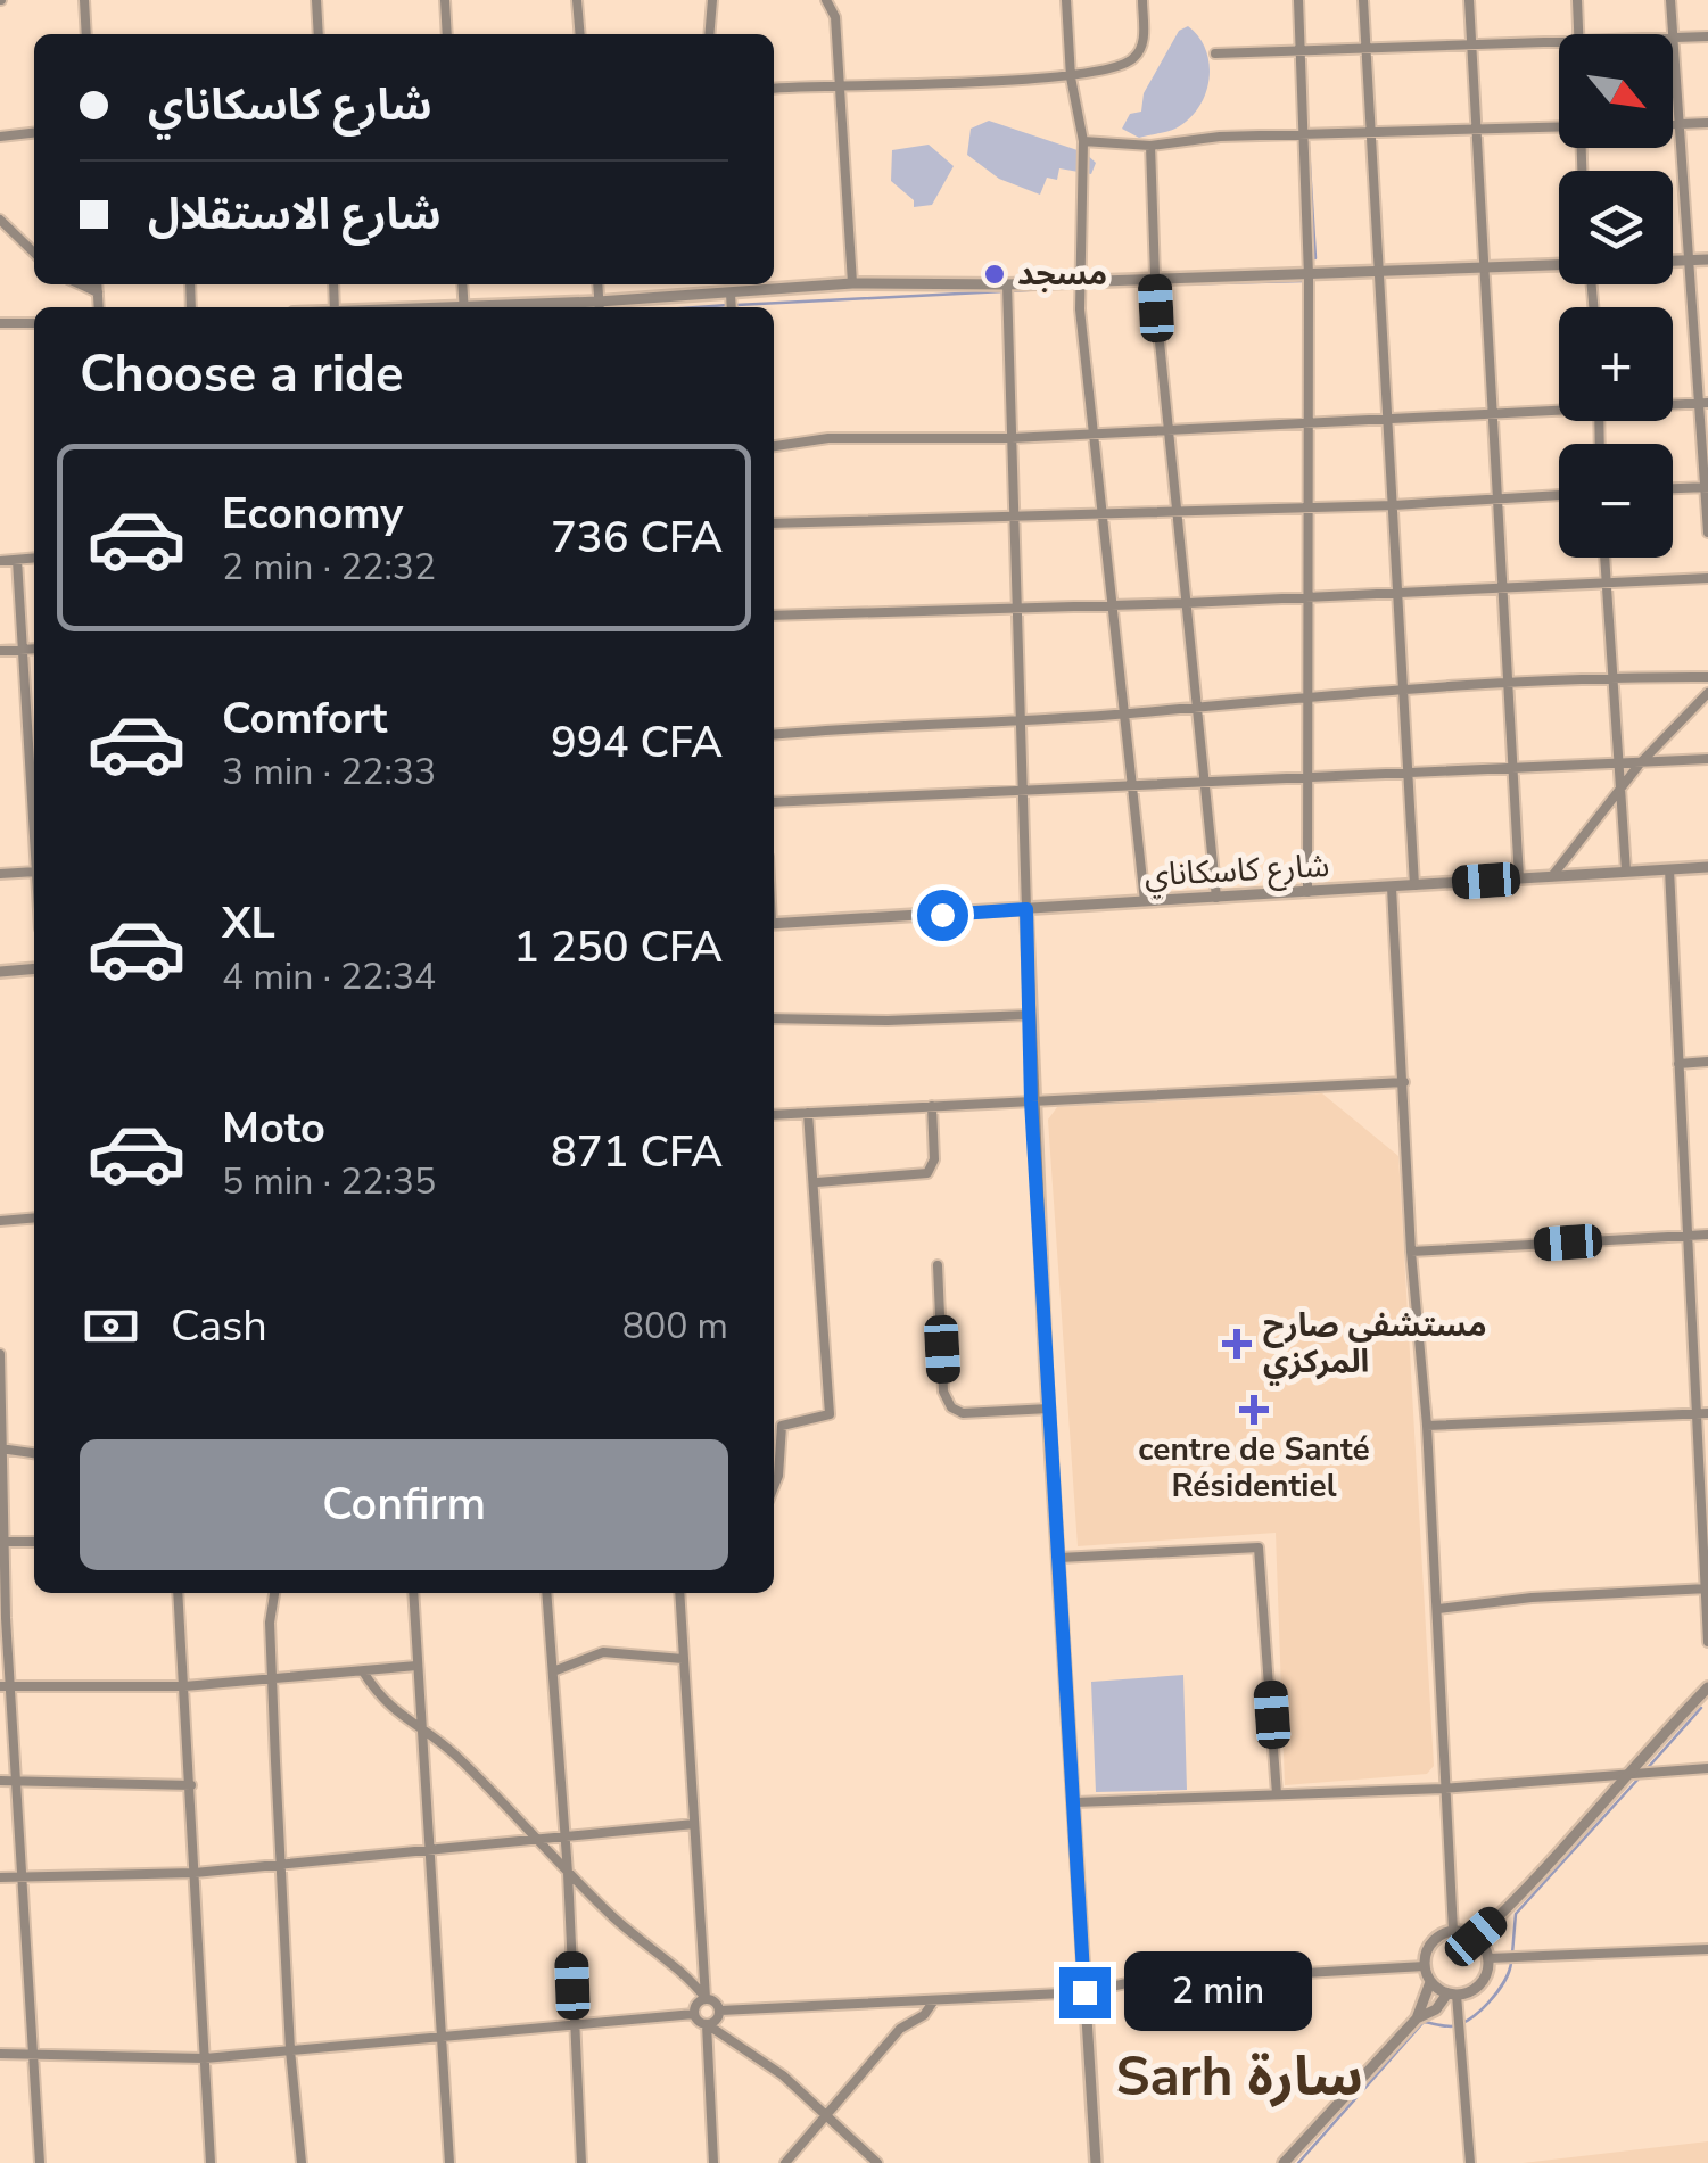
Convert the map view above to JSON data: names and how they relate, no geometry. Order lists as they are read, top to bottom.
{
  "streets": {
    "street": ["شارع كاسكاناي"]
  },
  "districts": ["Sarh سارة"],
  "places": {
    "other": ["مسجد"],
    "health": ["مستشفى صارح المركزي", "centre de Santé Résidentiel"]
  },
  "north": "bottom right",
  "page": {
    "map_buttons": ["+", "−"],
    "banner": ["شارع كاسكاناي", "شارع الاستقلال"],
    "heading": "Choose a ride",
    "list": [
      {
        "name": "Economy",
        "note": "2 min · 22:32",
        "value": "736 CFA"
      },
      {
        "name": "Comfort",
        "note": "3 min · 22:33",
        "value": "994 CFA"
      },
      {
        "name": "XL",
        "note": "4 min · 22:34",
        "value": "1 250 CFA"
      },
      {
        "name": "Moto",
        "note": "5 min · 22:35",
        "value": "871 CFA"
      }
    ],
    "pay": ["Cash", "800 m"],
    "buttons": "Confirm",
    "bubble": "2 min"
  }
}
